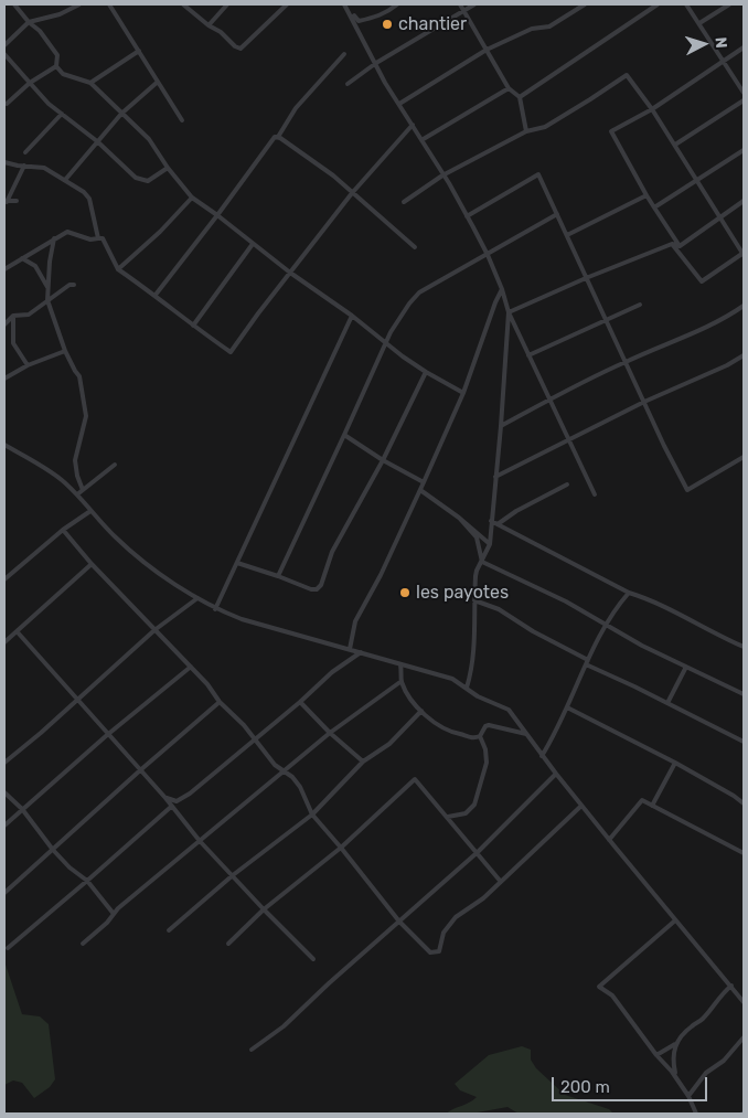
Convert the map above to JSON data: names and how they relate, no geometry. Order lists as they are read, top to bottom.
{
  "places": ["chantier", "les payotes"],
  "scale_bar": "200 m",
  "north": "right"
}
